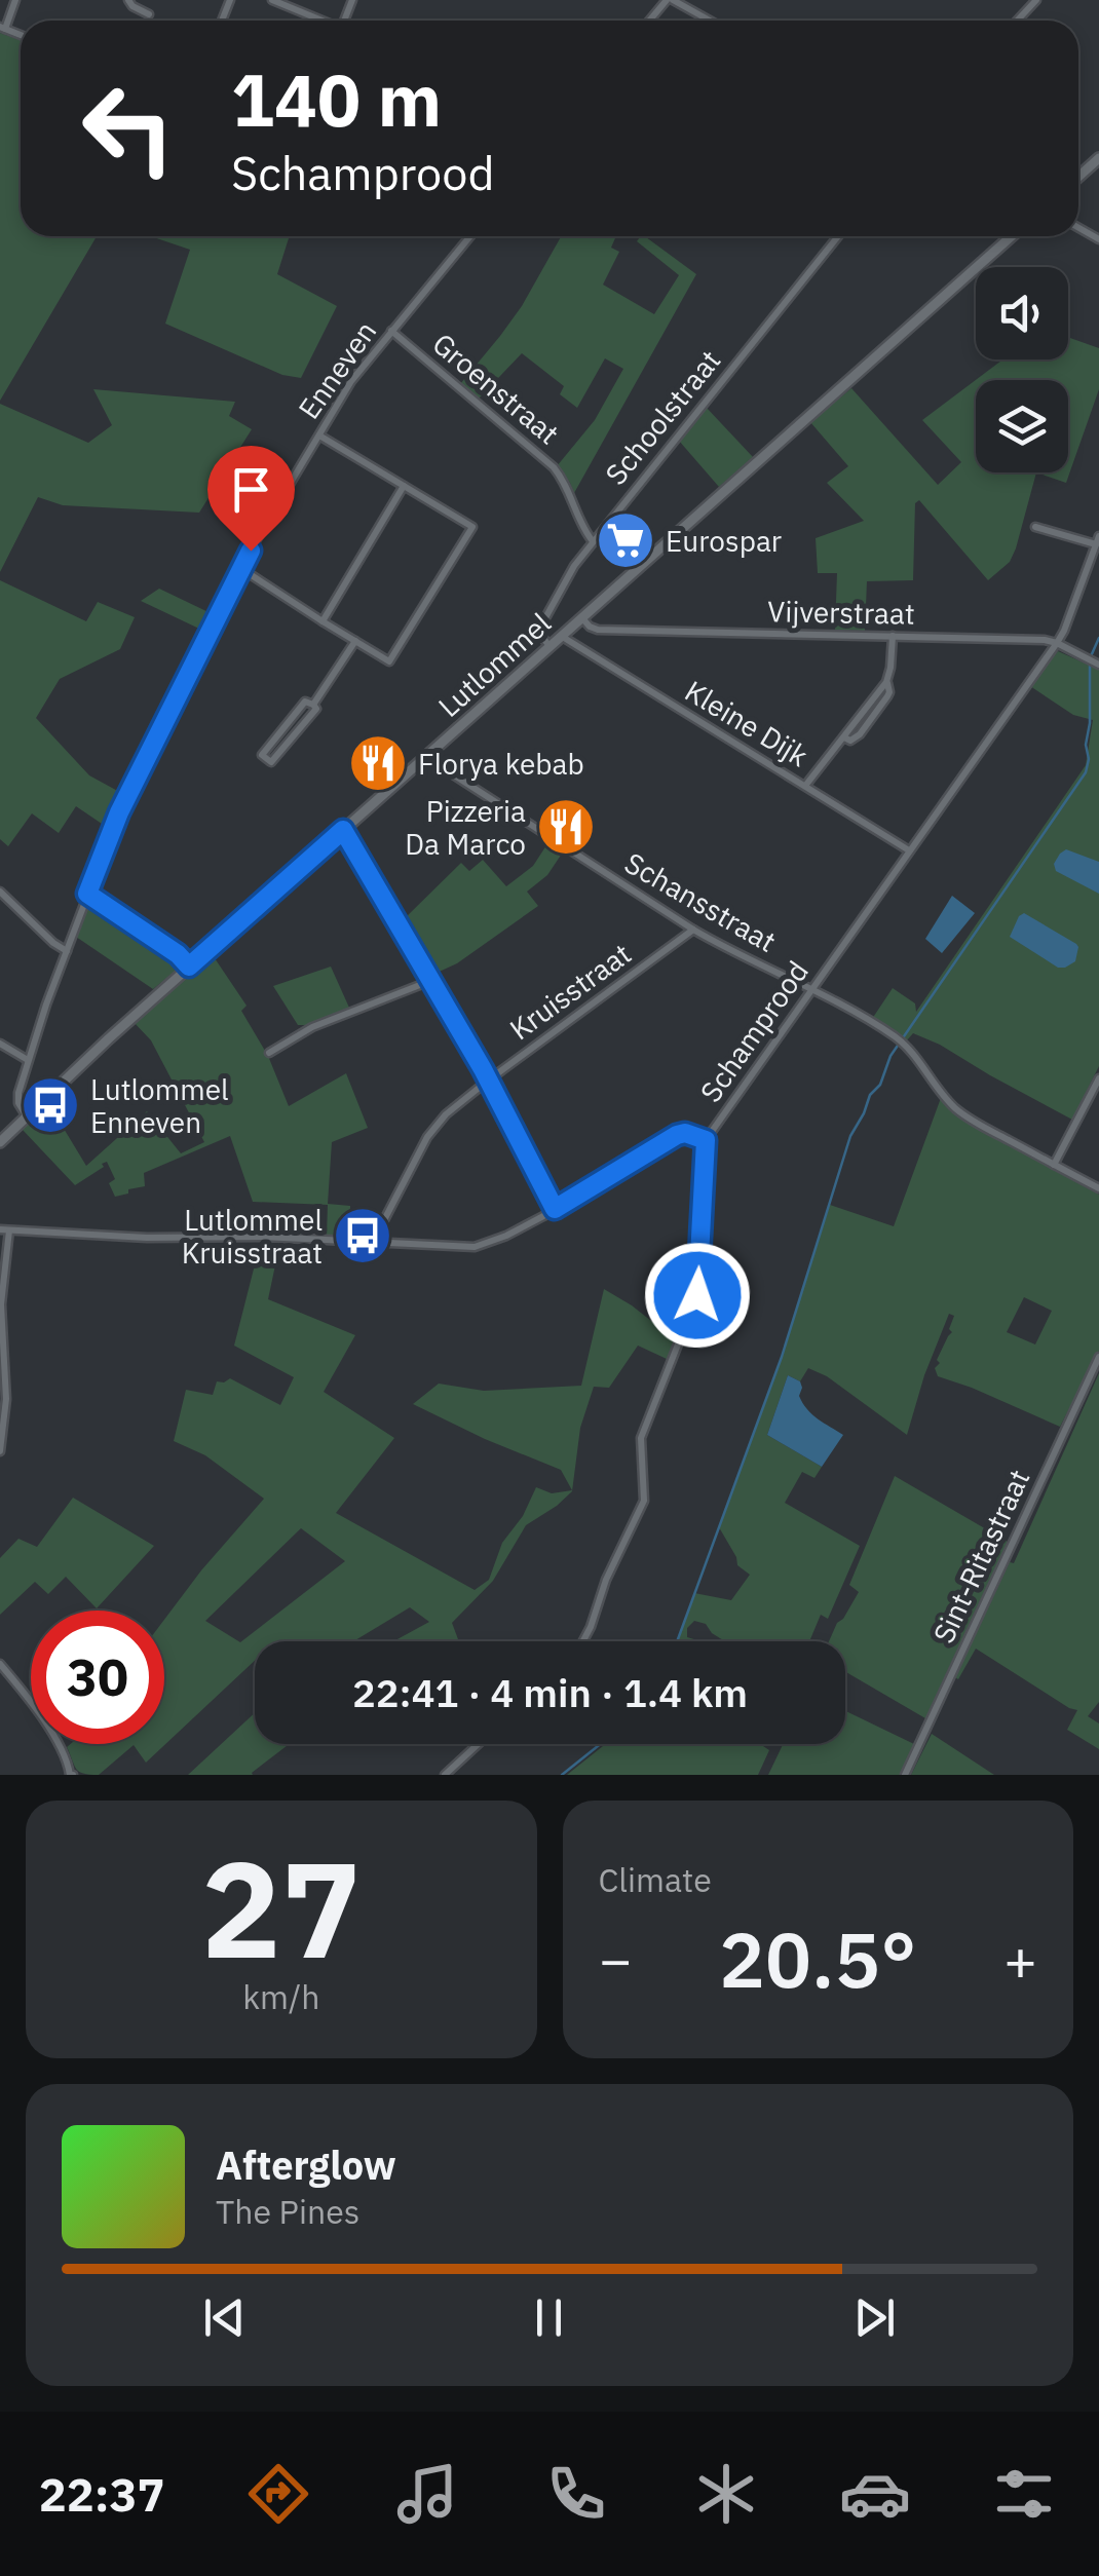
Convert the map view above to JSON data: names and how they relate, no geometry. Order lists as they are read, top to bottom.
{
  "streets": {
    "main road": ["Lutlommel"],
    "street": [
      "Enneven",
      "Groenstraat",
      "Schoolstraat",
      "Vijverstraat",
      "Kleine Dijk",
      "Schansstraat",
      "Kruisstraat",
      "Schamprood",
      "Sint-Ritastraat"
    ]
  },
  "crossings": [
    ["Enneven", "Groenstraat"],
    ["Enneven", "Lutlommel"],
    ["Groenstraat", "Schoolstraat"],
    ["Schoolstraat", "Lutlommel"],
    ["Vijverstraat", "Lutlommel"],
    ["Vijverstraat", "Schamprood"],
    ["Lutlommel", "Kleine Dijk"],
    ["Lutlommel", "Schansstraat"],
    ["Kleine Dijk", "Schamprood"],
    ["Schansstraat", "Kruisstraat"],
    ["Schansstraat", "Schamprood"],
    ["Kruisstraat", "Schamprood"]
  ],
  "places": {
    "supermarket": ["Eurospar"],
    "restaurant": ["Florya kebab", "Pizzeria Da Marco"],
    "bus stop": ["Lutlommel Enneven", "Lutlommel Kruisstraat"]
  },
  "page": {
    "turn": ["140 m", "Schamprood"],
    "limit": "30",
    "trip": "22:41 · 4 min · 1.4 km",
    "tile": [
      ["27", "km/h"],
      "Climate"
    ],
    "heat": ["−", "20.5°", "+"],
    "song": ["Afterglow", "The Pines"],
    "tabs": "22:37"
  }
}
